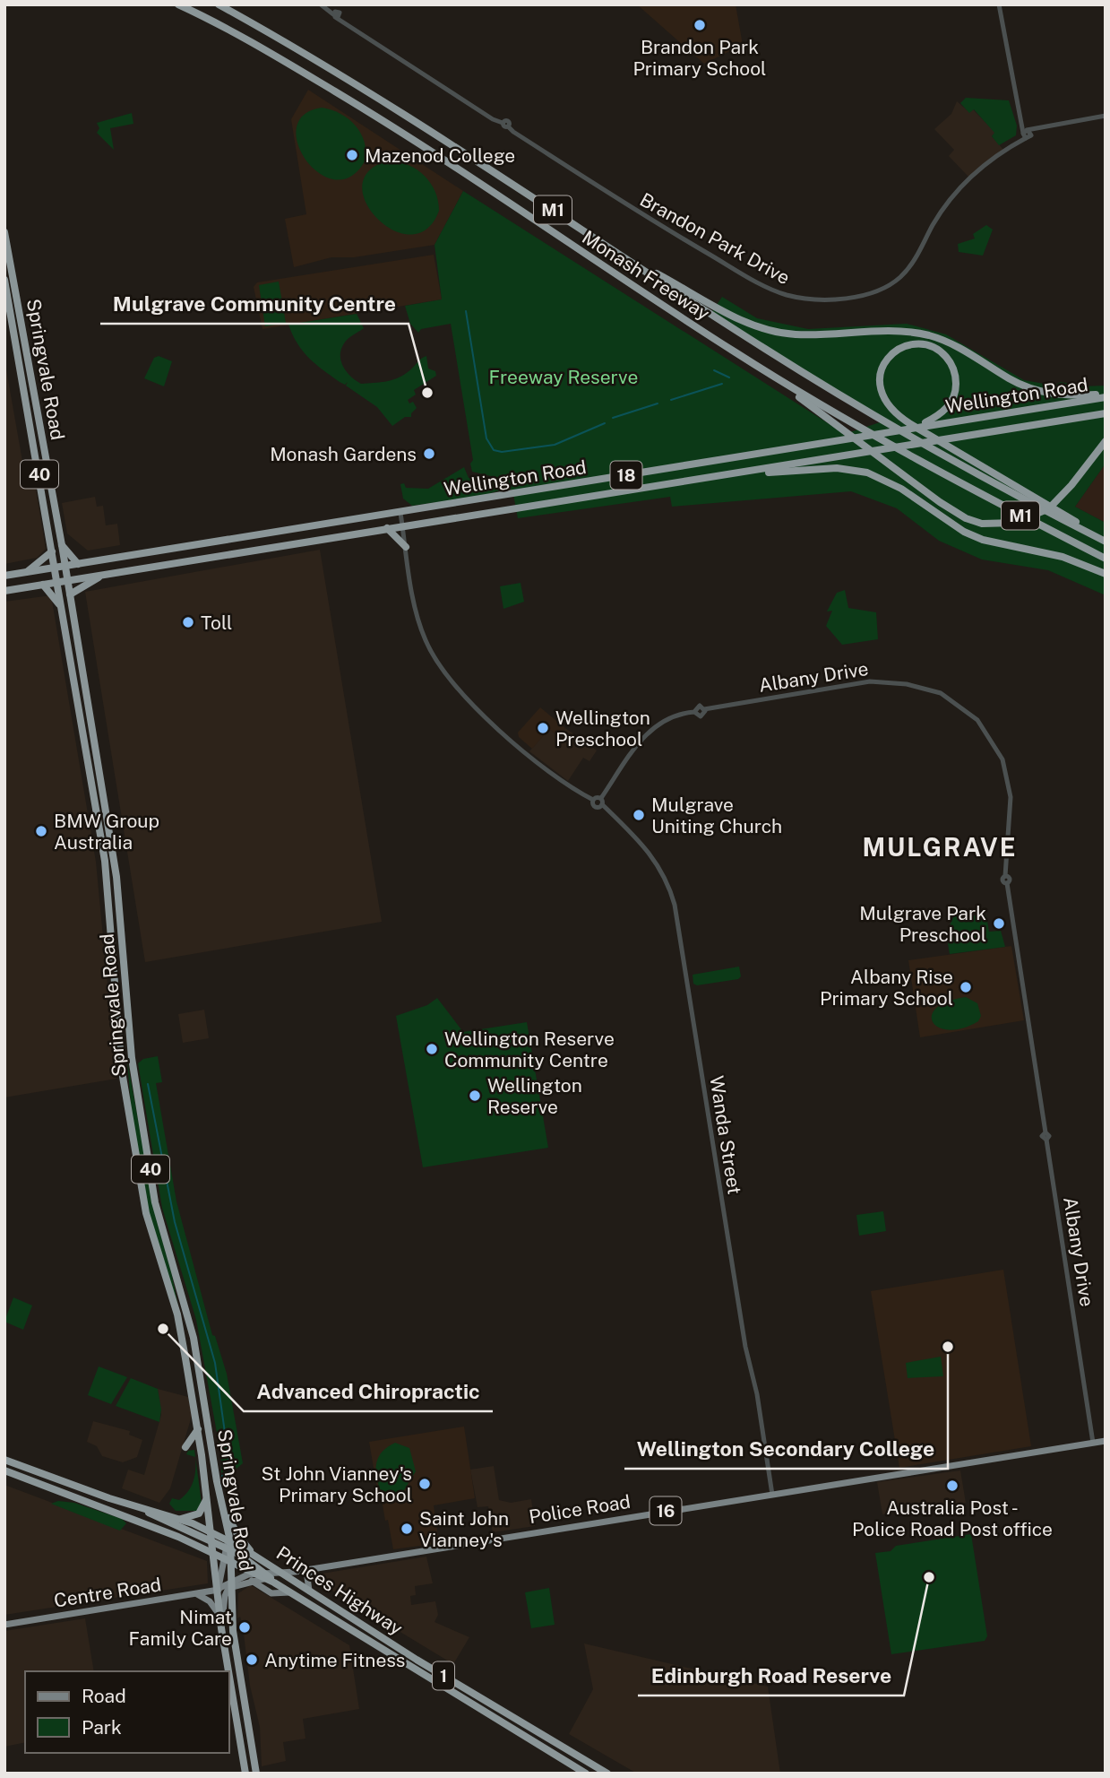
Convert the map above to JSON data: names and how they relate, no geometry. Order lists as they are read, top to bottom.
{
  "streets": {
    "highway": [
      "M1",
      "Monash Freeway",
      "Springvale Road",
      "Wellington Road",
      "40",
      "18",
      "Princes Highway",
      "1"
    ],
    "main road": ["Police Road", "16", "Centre Road"],
    "street": ["Brandon Park Drive", "Albany Drive", "Wanda Street"]
  },
  "crossings": [
    ["Springvale Road", "Wellington Road"],
    ["Springvale Road", "Princes Highway"],
    ["Springvale Road", "Centre Road"],
    ["Albany Drive", "Wanda Street"],
    ["Albany Drive", "Police Road"],
    ["Wanda Street", "Police Road"],
    ["Police Road", "Princes Highway"],
    ["Police Road", "Centre Road"],
    ["Princes Highway", "Centre Road"]
  ],
  "districts": ["MULGRAVE"],
  "parks": ["Freeway Reserve"],
  "places": [
    "Brandon Park Primary School",
    "Mazenod College",
    "Mulgrave Community Centre",
    "Monash Gardens",
    "Toll",
    "Wellington Preschool",
    "Mulgrave Uniting Church",
    "BMW Group Australia",
    "Mulgrave Park Preschool",
    "Albany Rise Primary School",
    "Wellington Reserve Community Centre",
    "Wellington Reserve",
    "Advanced Chiropractic",
    "Wellington Secondary College",
    "St John Vianney's Primary School",
    "Australia Post - Police Road Post office",
    "Saint John Vianney's",
    "Edinburgh Road Reserve",
    "Nimat Family Care",
    "Anytime Fitness"
  ],
  "legend": ["Road", "Park"]
}
